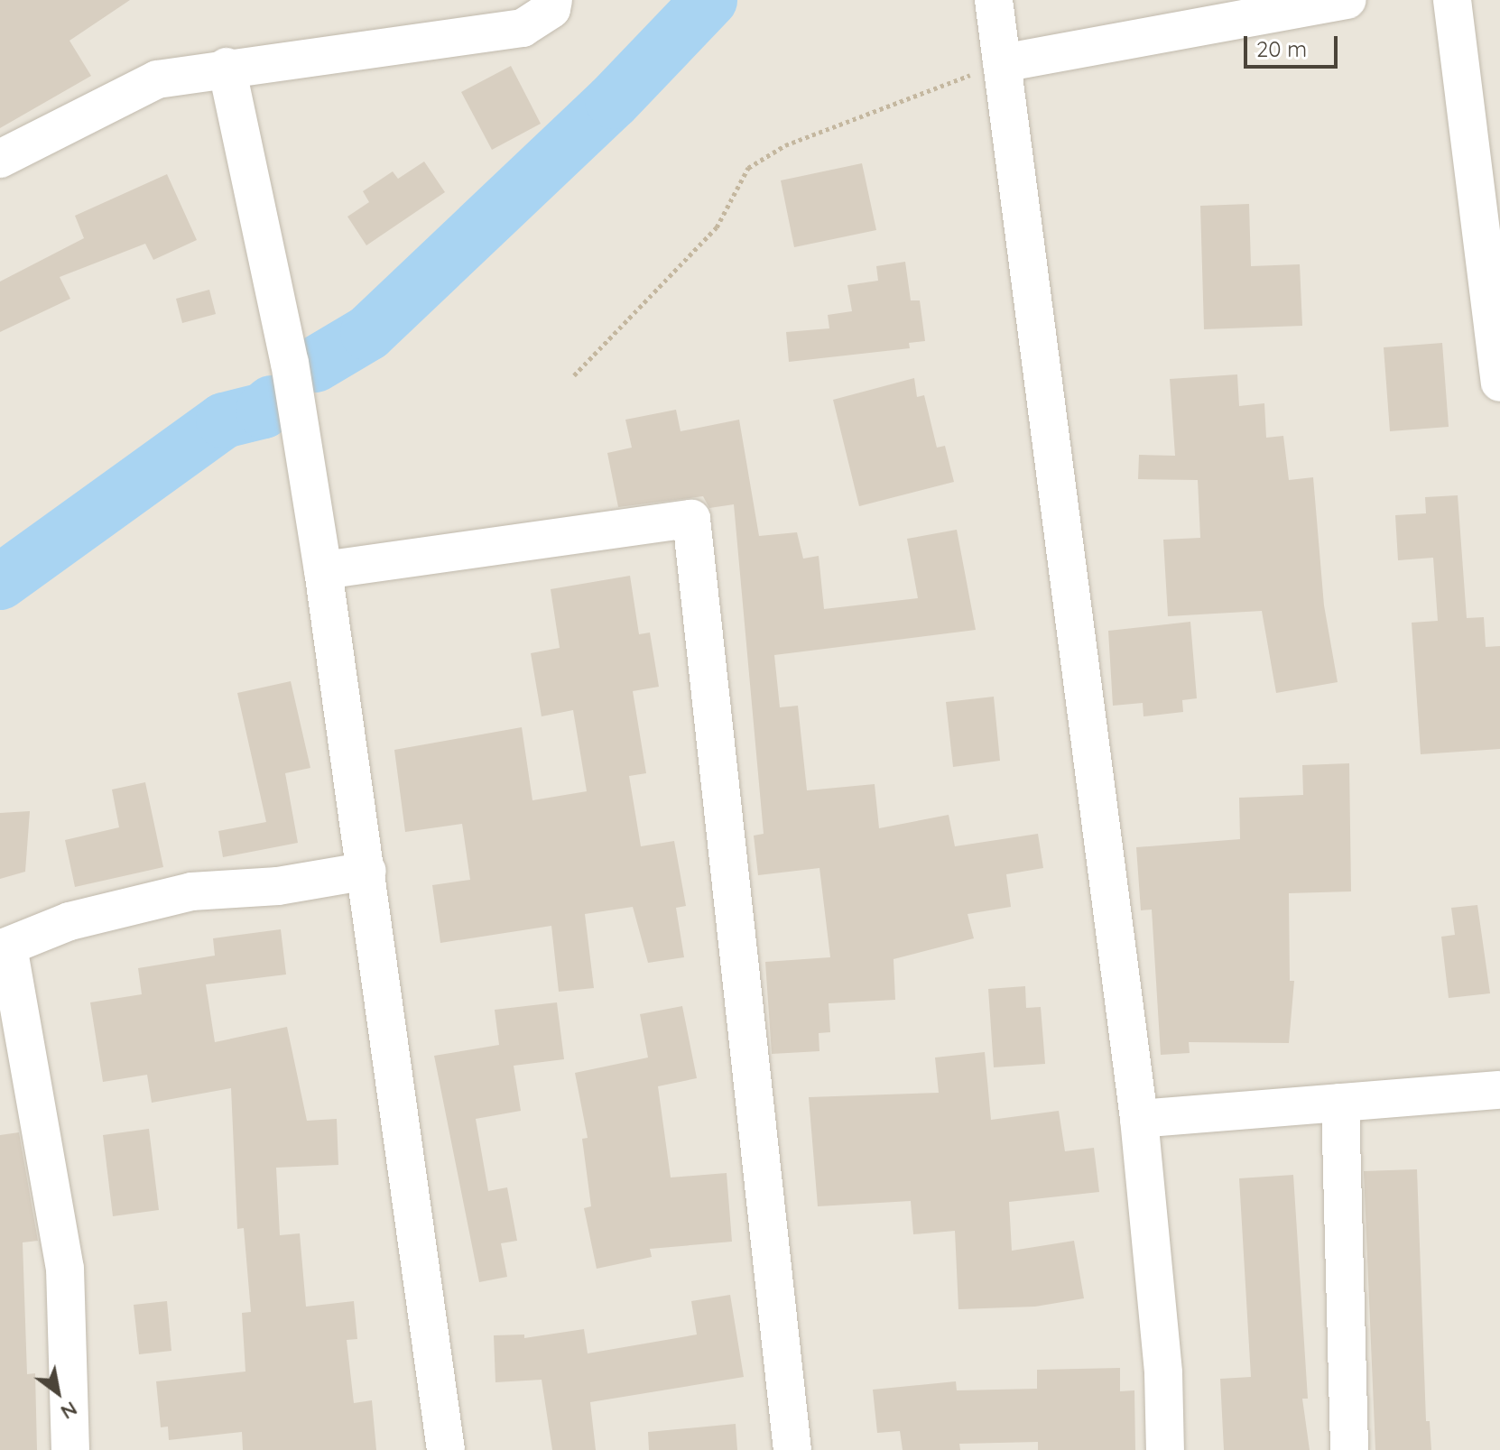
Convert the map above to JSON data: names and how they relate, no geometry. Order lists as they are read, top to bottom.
{
  "scale_bar": "20 m",
  "north": "bottom right"
}
